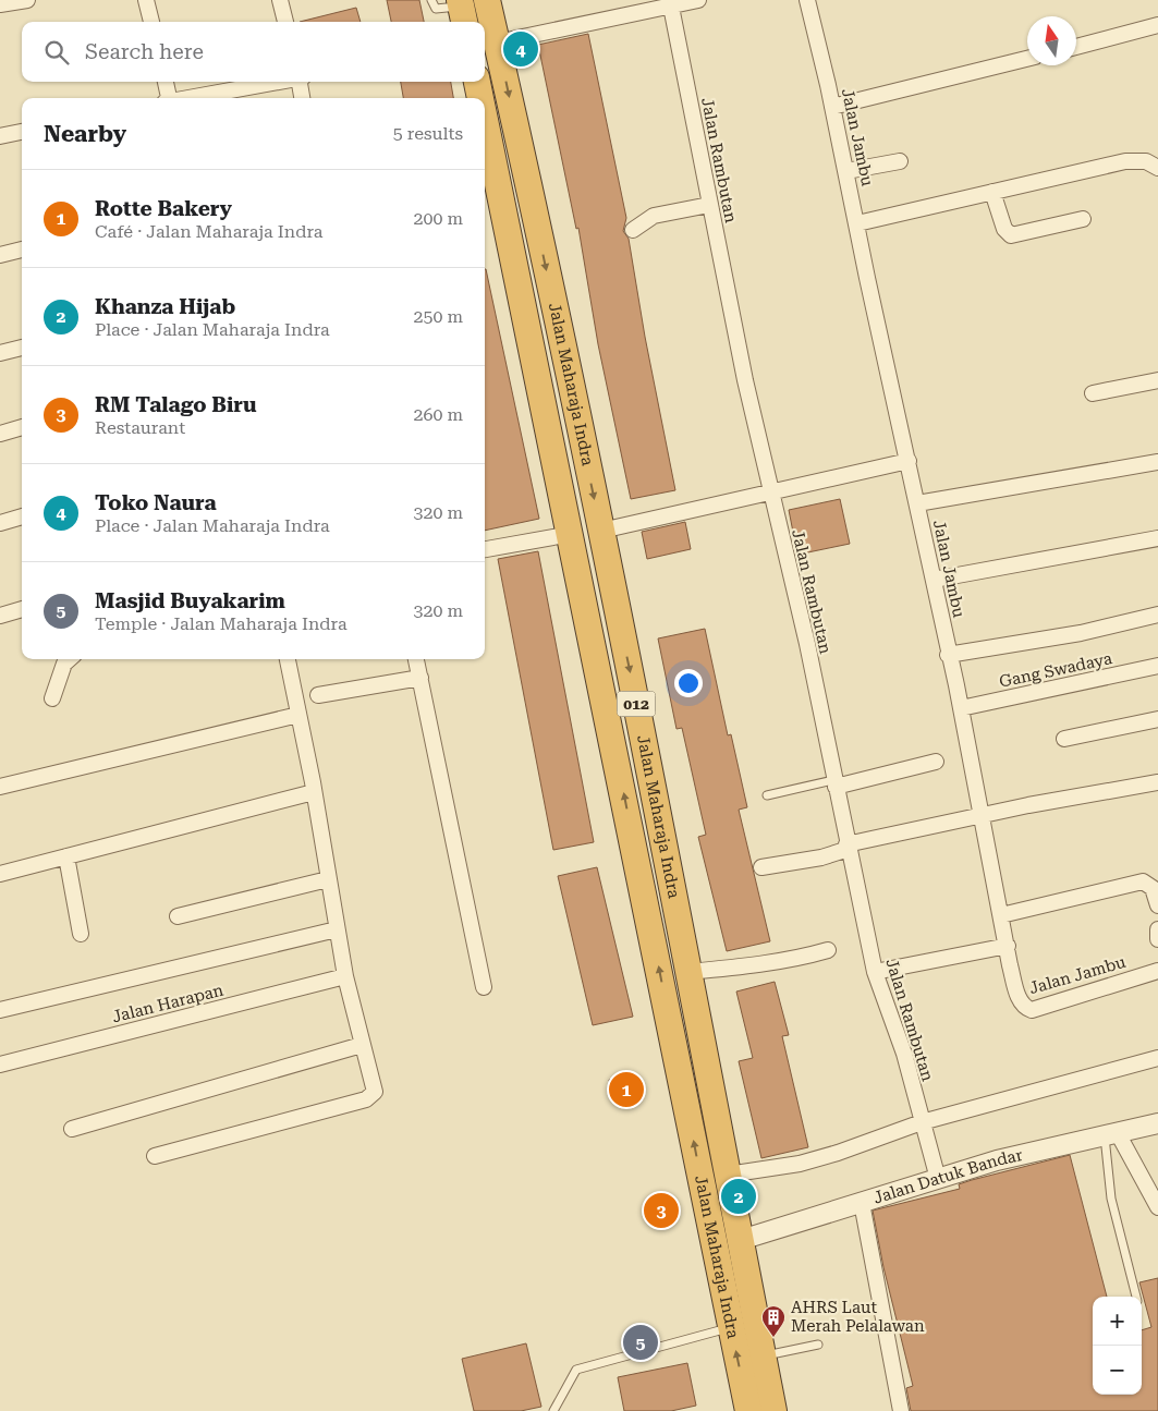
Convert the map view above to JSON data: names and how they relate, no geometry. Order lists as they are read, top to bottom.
{
  "streets": {
    "highway": ["Jalan Maharaja Indra", "012"],
    "street": [
      "Jalan Jambu",
      "Jalan Rambutan",
      "Gang Swadaya",
      "Jalan Harapan",
      "Jalan Datuk Bandar"
    ]
  },
  "crossings": [
    ["Jalan Jambu", "Gang Swadaya"],
    ["Jalan Rambutan", "Jalan Datuk Bandar"],
    ["Jalan Maharaja Indra", "Jalan Datuk Bandar"]
  ],
  "places": {
    "building": ["AHRS Laut Merah Pelalawan"]
  },
  "north": "top",
  "page": {
    "search": "Search here",
    "pins": [
      "4",
      "1",
      "2",
      "3",
      "5"
    ],
    "heading": ["Nearby", "5 results"],
    "list": [
      {
        "mark": "1",
        "name": "Rotte Bakery",
        "note": "Café · Jalan Maharaja Indra",
        "value": "200 m"
      },
      {
        "mark": "2",
        "name": "Khanza Hijab",
        "note": "Place · Jalan Maharaja Indra",
        "value": "250 m"
      },
      {
        "mark": "3",
        "name": "RM Talago Biru",
        "note": "Restaurant",
        "value": "260 m"
      },
      {
        "mark": "4",
        "name": "Toko Naura",
        "note": "Place · Jalan Maharaja Indra",
        "value": "320 m"
      },
      {
        "mark": "5",
        "name": "Masjid Buyakarim",
        "note": "Temple · Jalan Maharaja Indra",
        "value": "320 m"
      }
    ],
    "map_buttons": ["+", "−"]
  }
}
